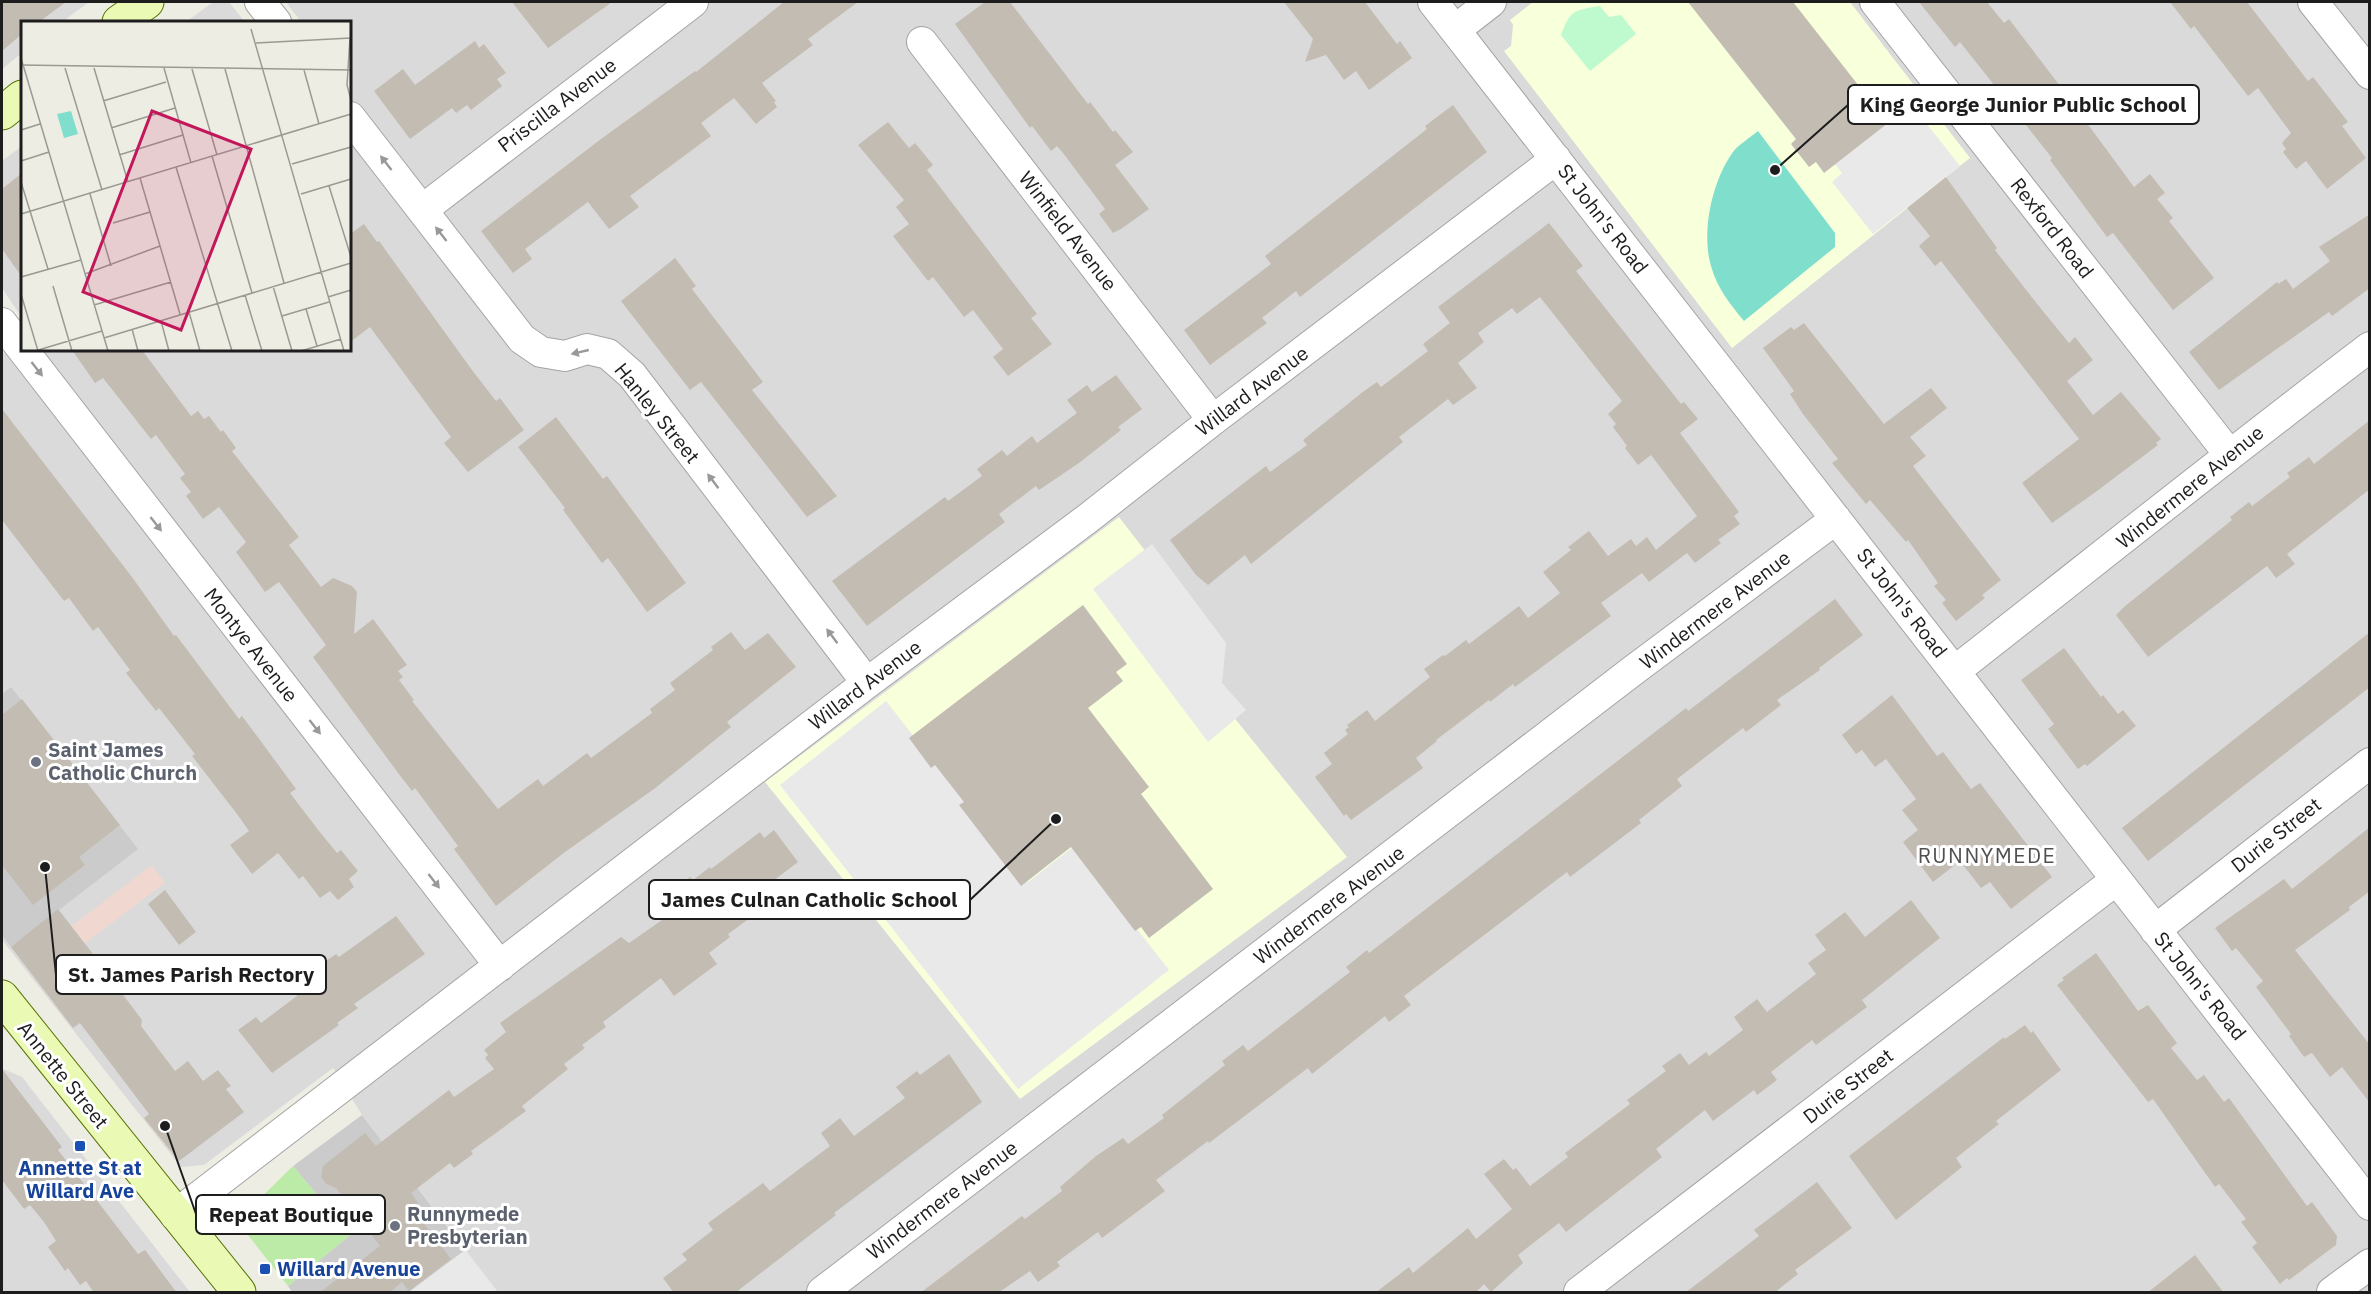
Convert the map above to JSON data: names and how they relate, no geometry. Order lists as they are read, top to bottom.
{
  "streets": {
    "street": [
      "Priscilla Avenue",
      "St John's Road",
      "Rexford Road",
      "Winfield Avenue",
      "Willard Avenue",
      "Hanley Street",
      "Windermere Avenue",
      "Montye Avenue",
      "Durie Street",
      "Annette Street"
    ]
  },
  "crossings": [
    ["Priscilla Avenue", "Hanley Street"],
    ["St John's Road", "Willard Avenue"],
    ["St John's Road", "Windermere Avenue"],
    ["St John's Road", "Durie Street"],
    ["Rexford Road", "Windermere Avenue"],
    ["Winfield Avenue", "Willard Avenue"],
    ["Willard Avenue", "Hanley Street"],
    ["Willard Avenue", "Montye Avenue"],
    ["Willard Avenue", "Annette Street"]
  ],
  "one_way": ["Hanley Street", "Montye Avenue"],
  "districts": ["RUNNYMEDE"],
  "places": {
    "other": [
      "King George Junior Public School",
      "Saint James Catholic Church",
      "James Culnan Catholic School",
      "St. James Parish Rectory",
      "Repeat Boutique",
      "Runnymede Presbyterian"
    ],
    "transit": ["Annette St at Willard Ave", "Willard Avenue"]
  }
}
